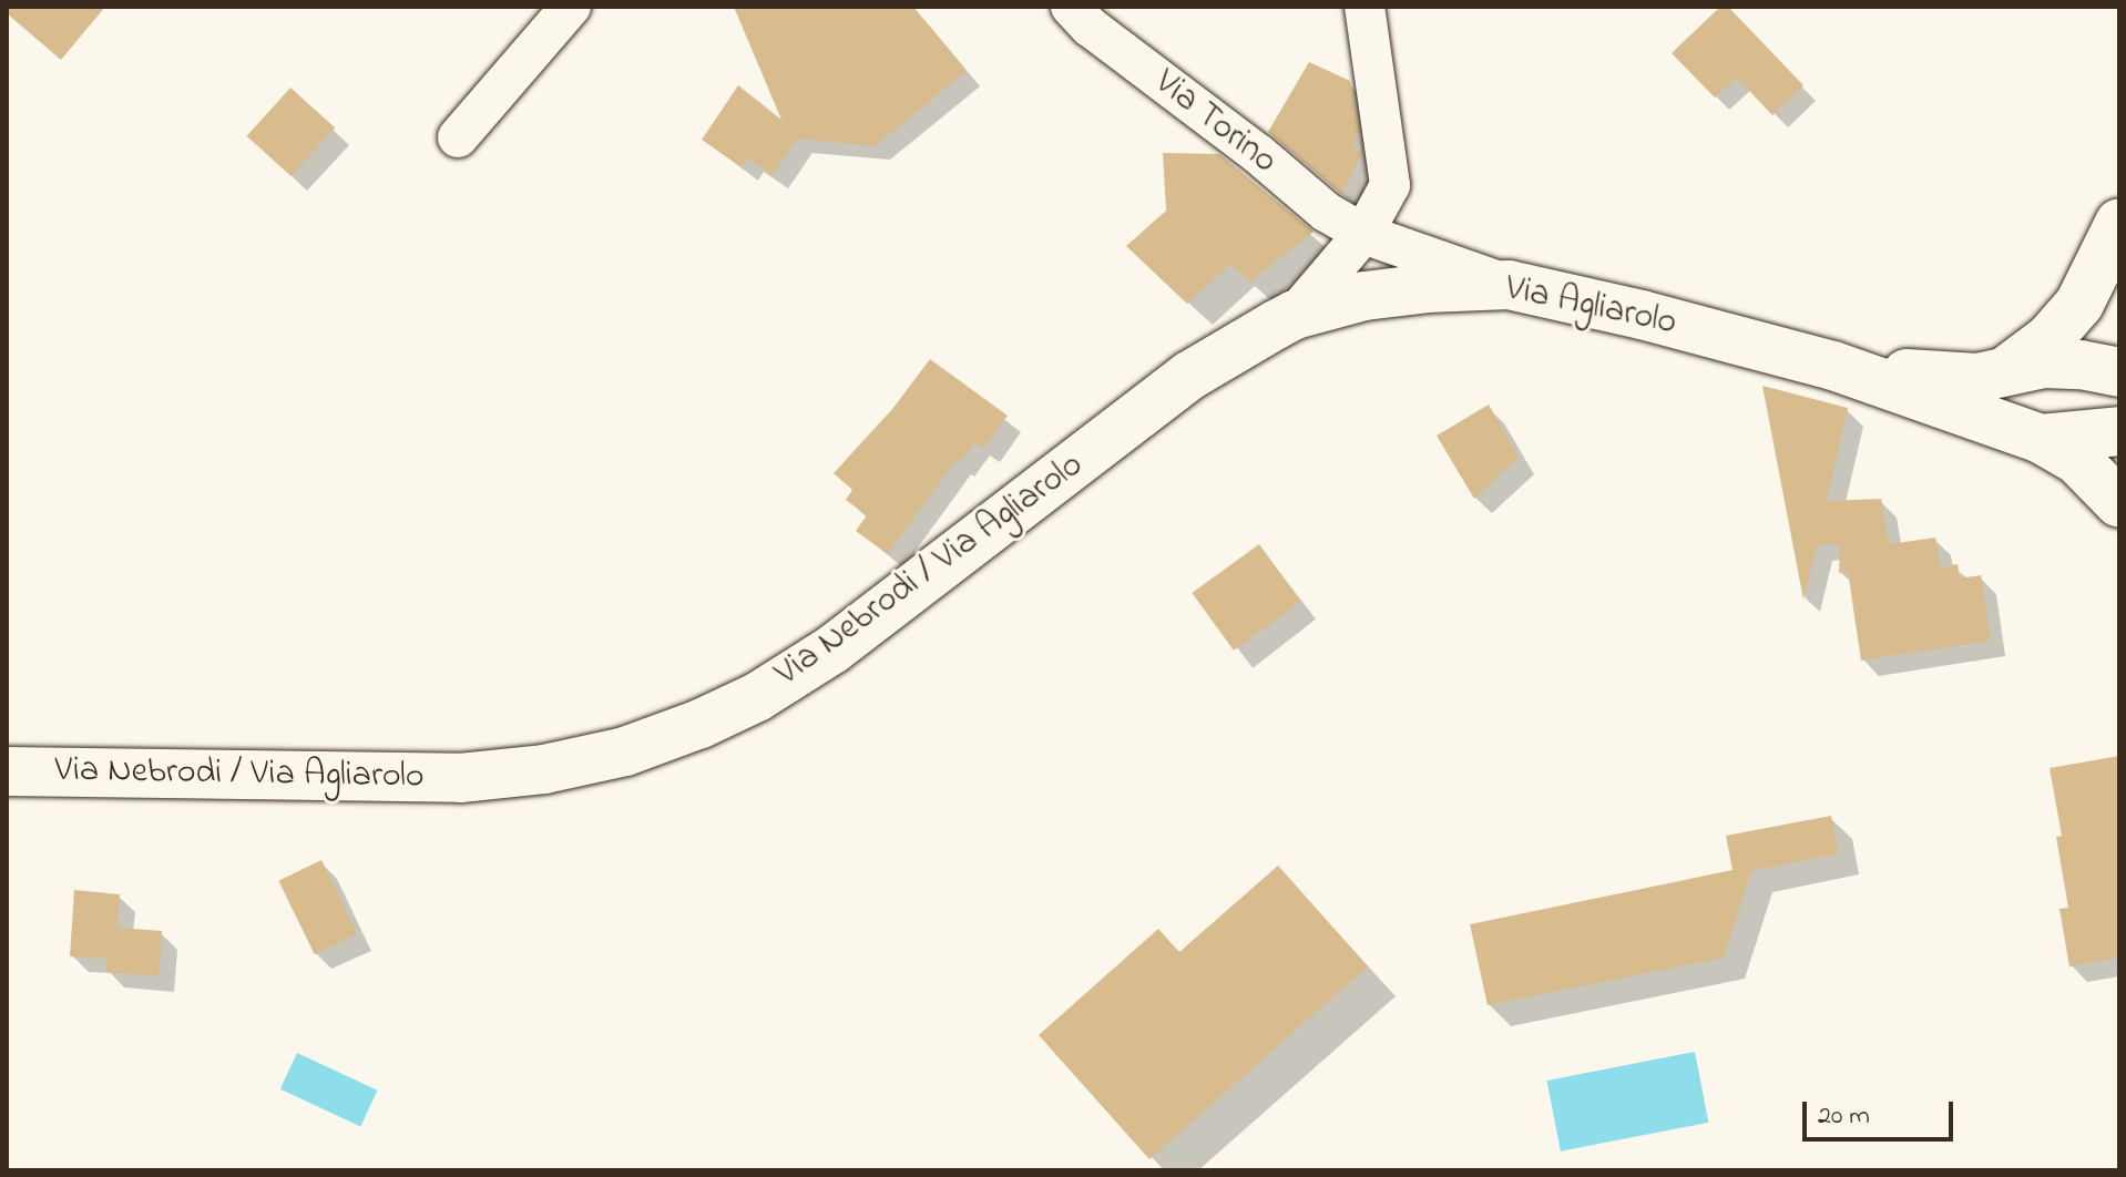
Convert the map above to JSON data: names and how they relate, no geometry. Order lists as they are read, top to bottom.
{
  "streets": {
    "street": ["Via Torino", "Via Agliarolo", "Via Nebrodi / Via Agliarolo"]
  },
  "crossings": [
    ["Via Torino", "Via Agliarolo"],
    ["Via Agliarolo", "Via Nebrodi / Via Agliarolo"]
  ],
  "scale_bar": "20 m"
}
